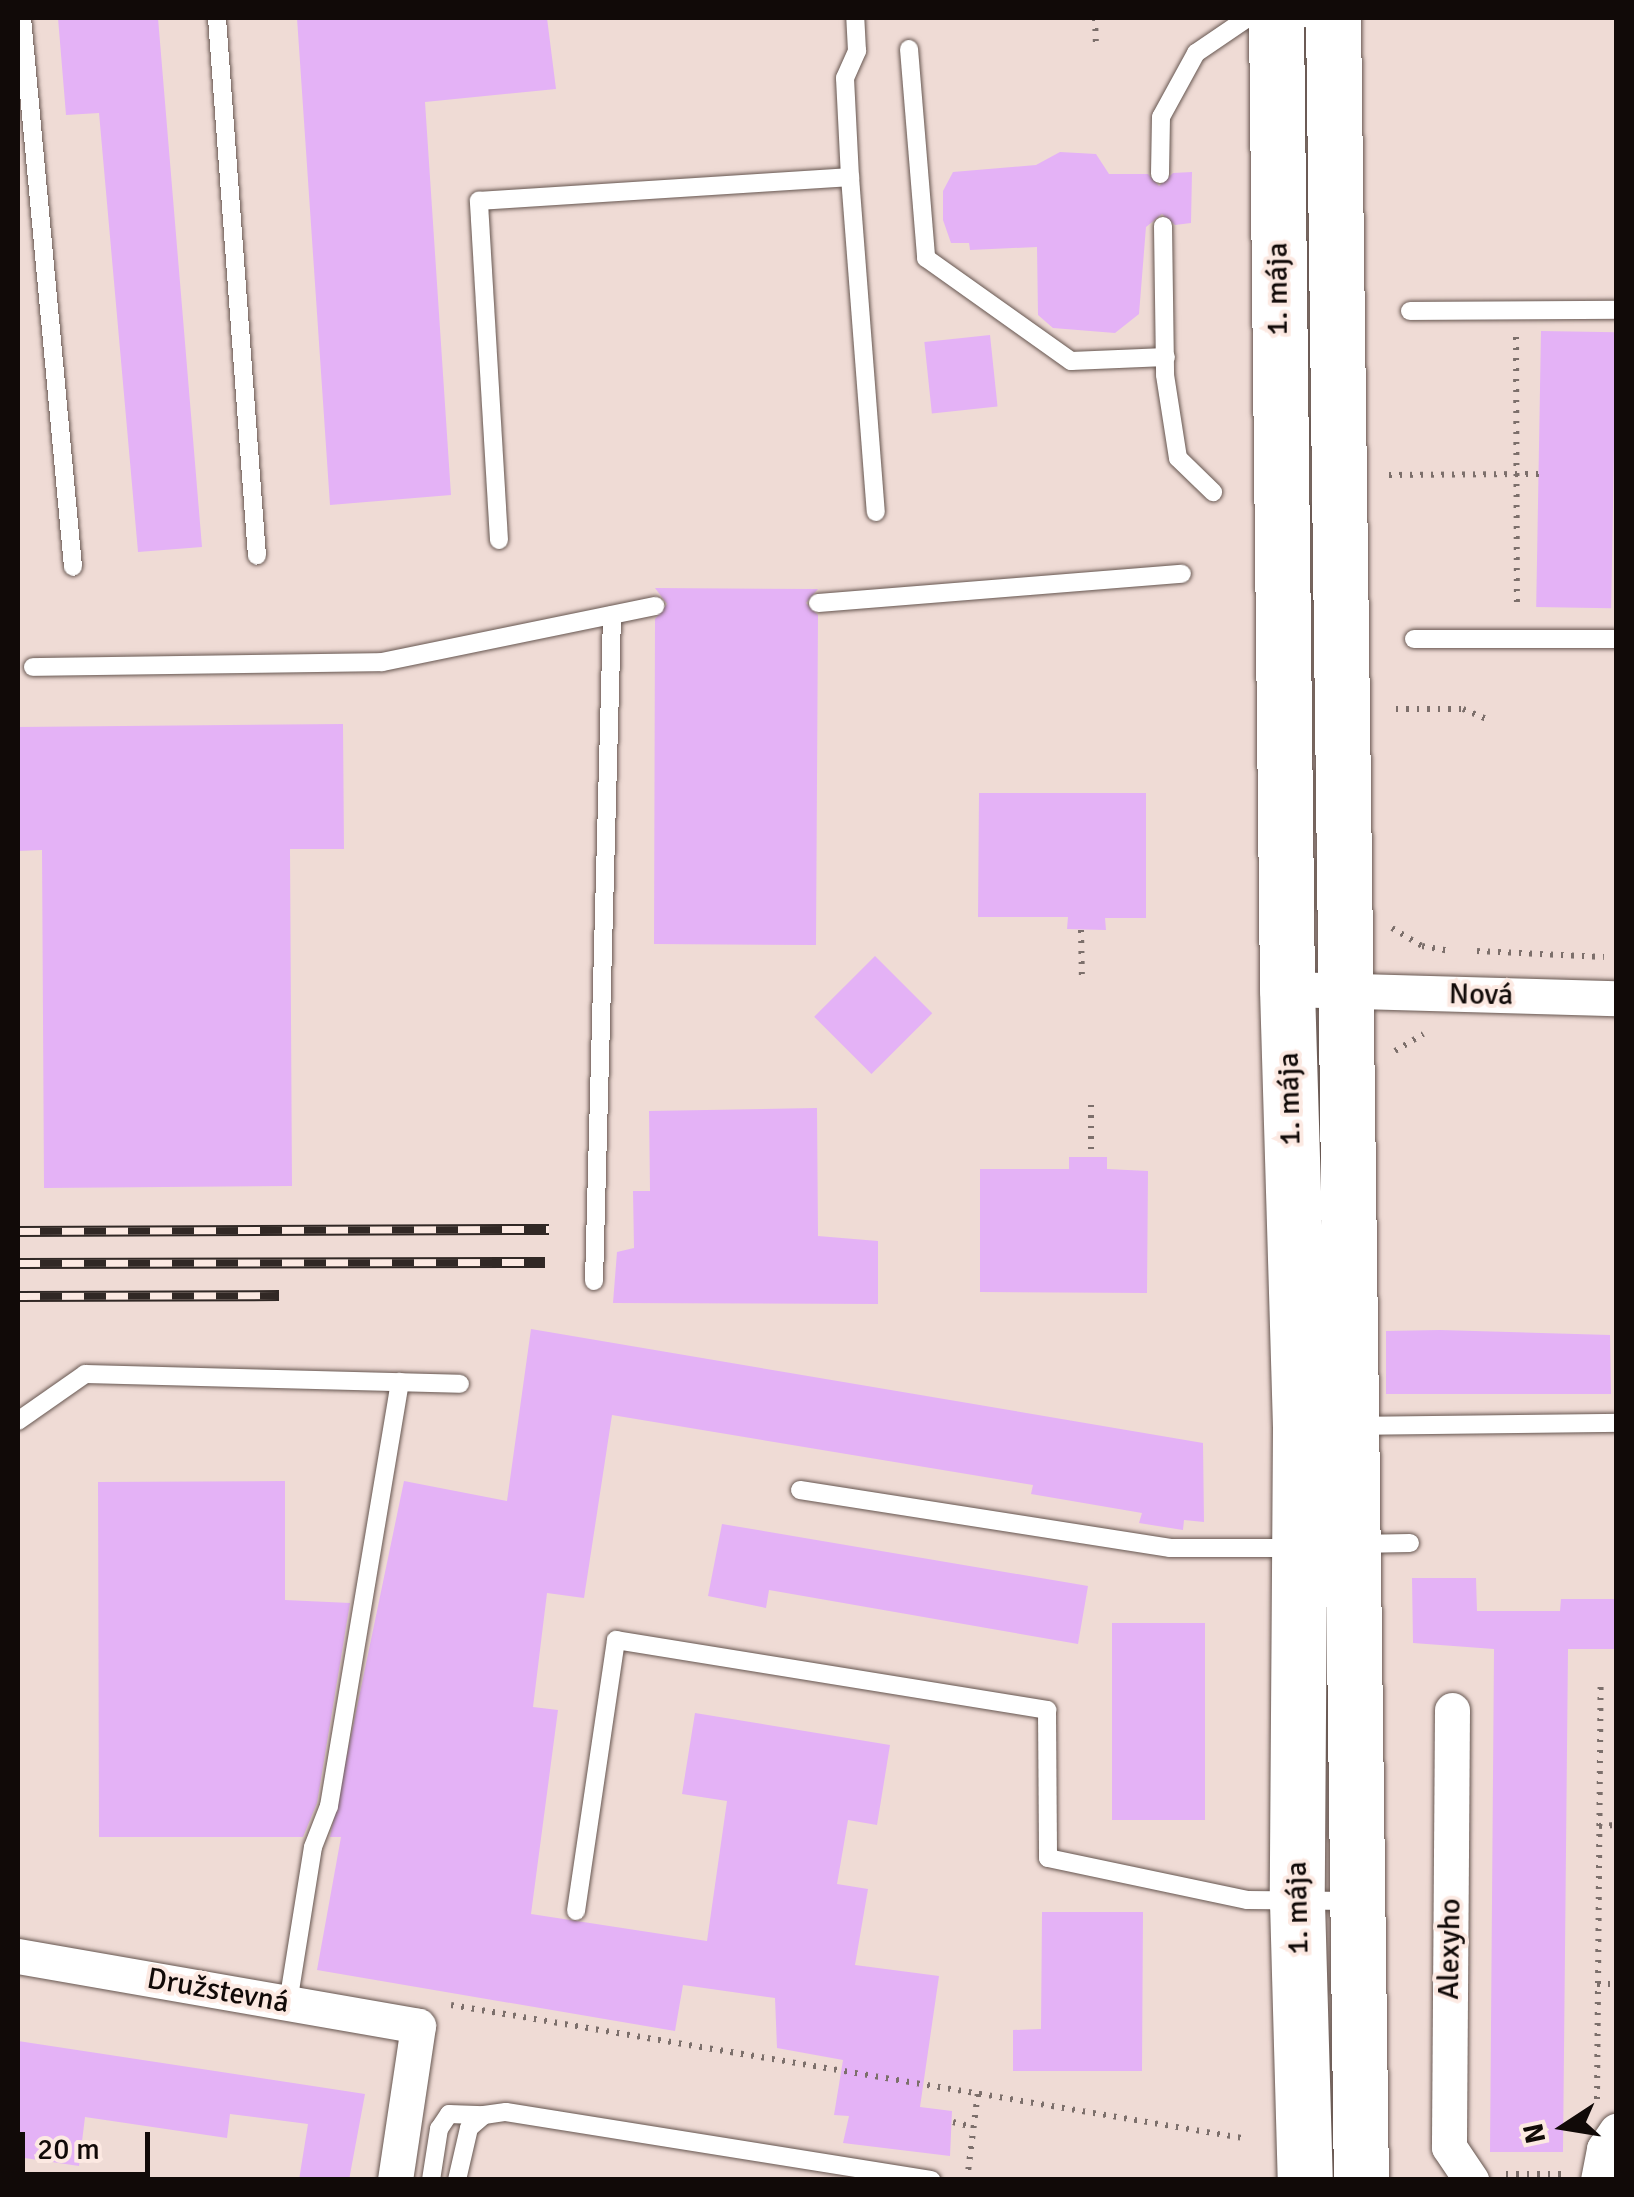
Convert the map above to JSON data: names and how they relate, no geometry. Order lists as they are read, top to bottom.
{
  "streets": {
    "main road": ["1. mája"],
    "street": ["Nová", "Alexyho", "Družstevná"]
  },
  "crossings": [
    ["1. mája", "Nová"]
  ],
  "scale_bar": "20 m",
  "north": "left"
}
